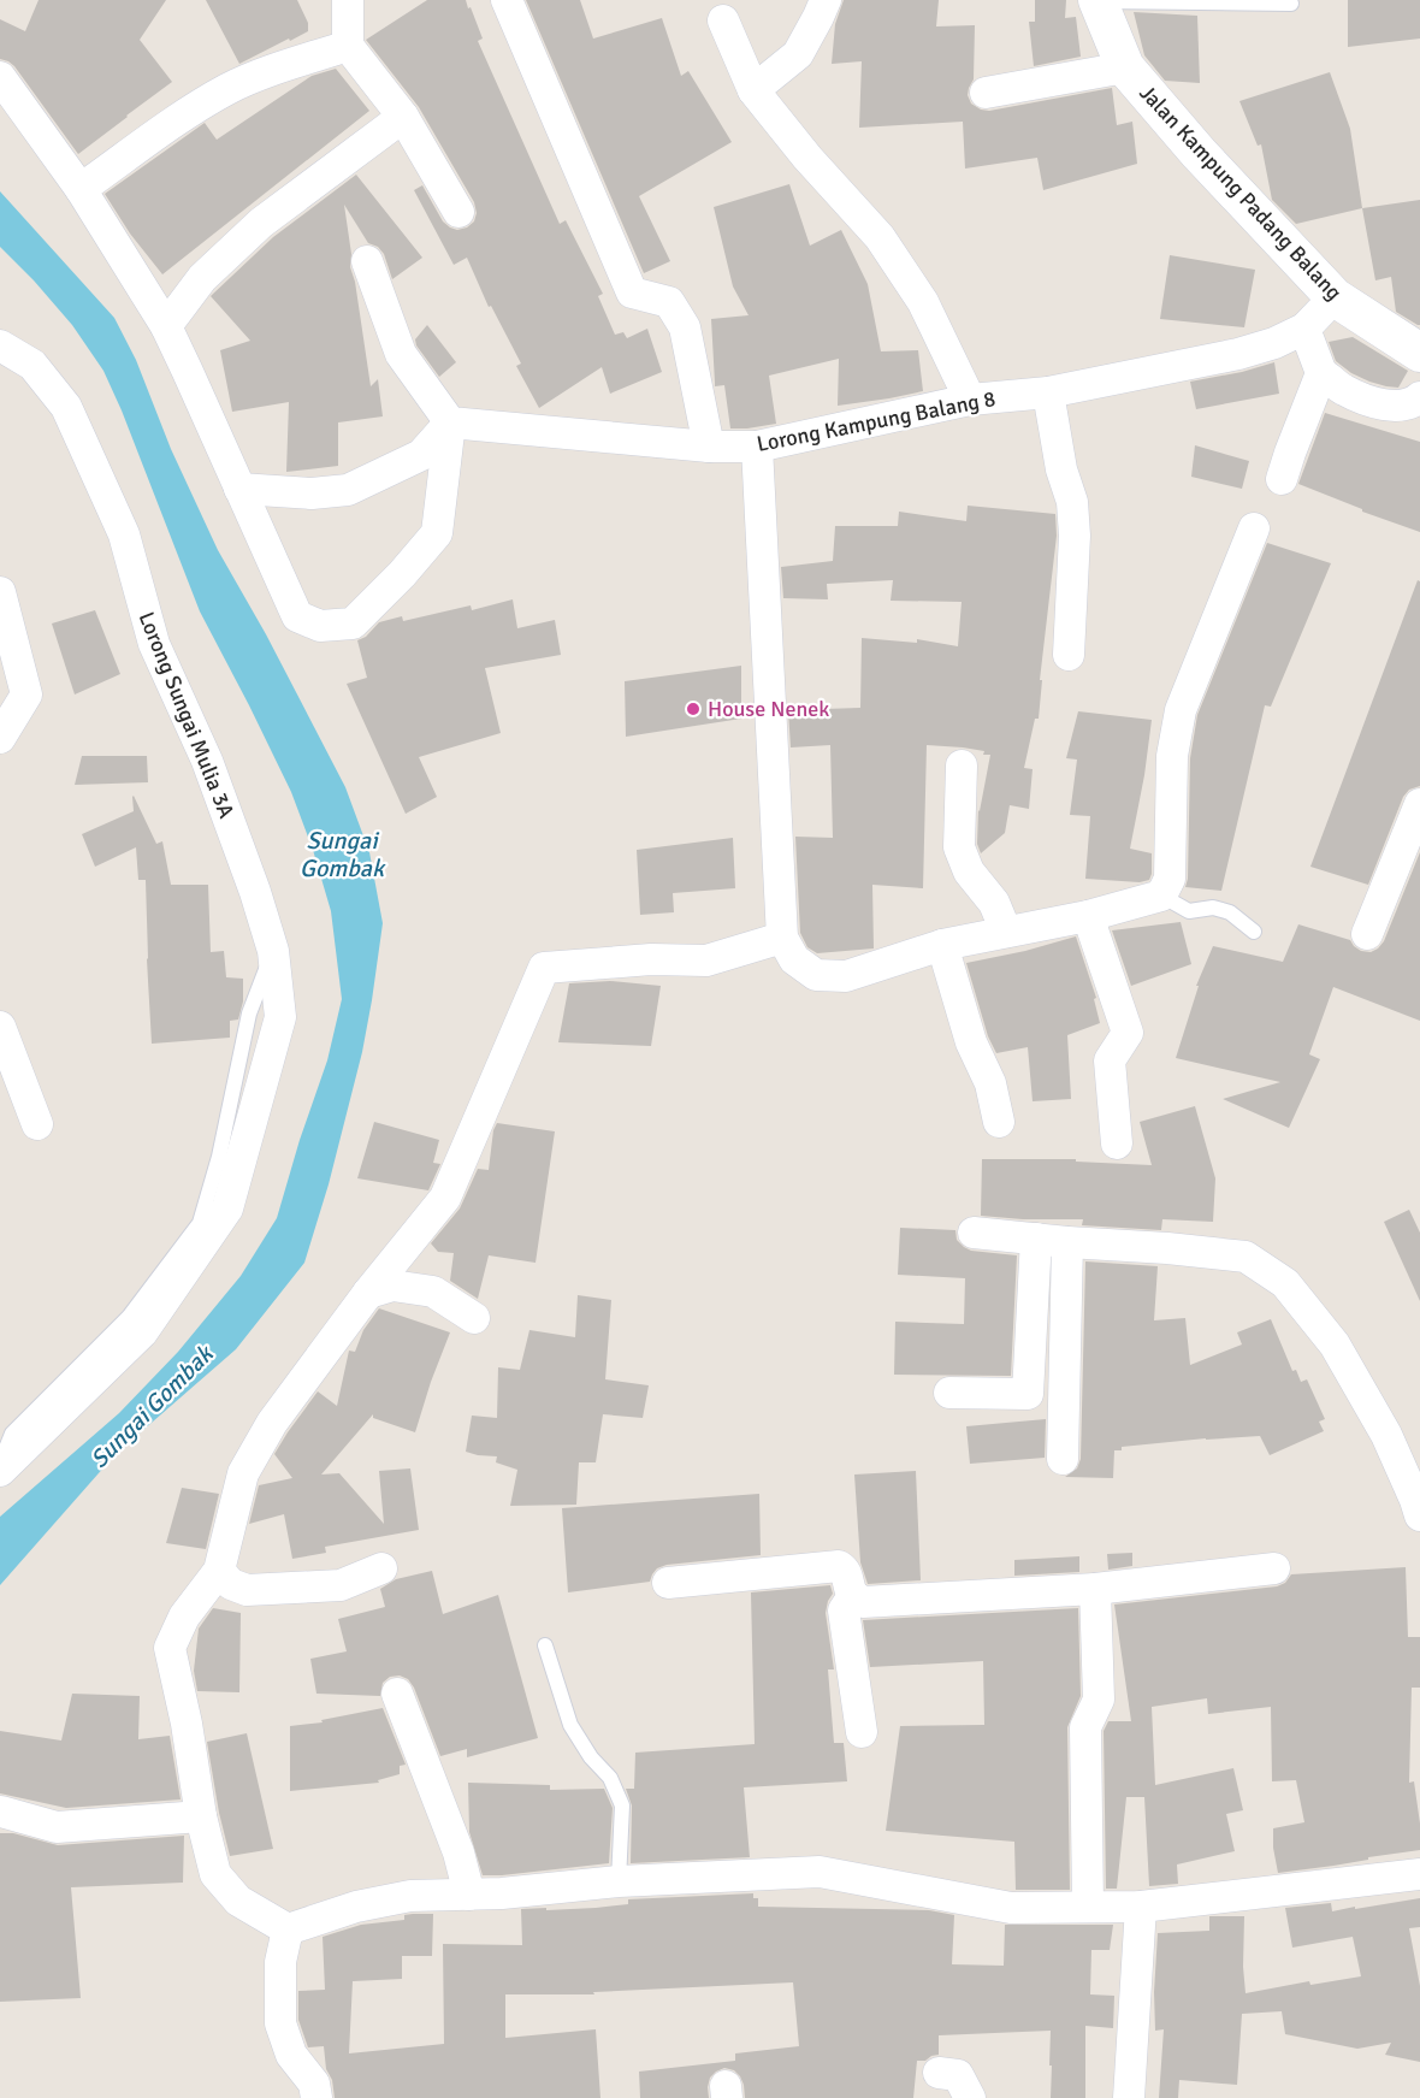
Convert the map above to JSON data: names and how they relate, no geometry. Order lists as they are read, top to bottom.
{
  "streets": {
    "street": ["Jalan Kampung Padang Balang", "Lorong Kampung Balang 8", "Lorong Sungai Mulia 3A"]
  },
  "crossings": [
    ["Jalan Kampung Padang Balang", "Lorong Kampung Balang 8"]
  ],
  "water": ["Sungai Gombak"],
  "places": ["House Nenek"]
}
